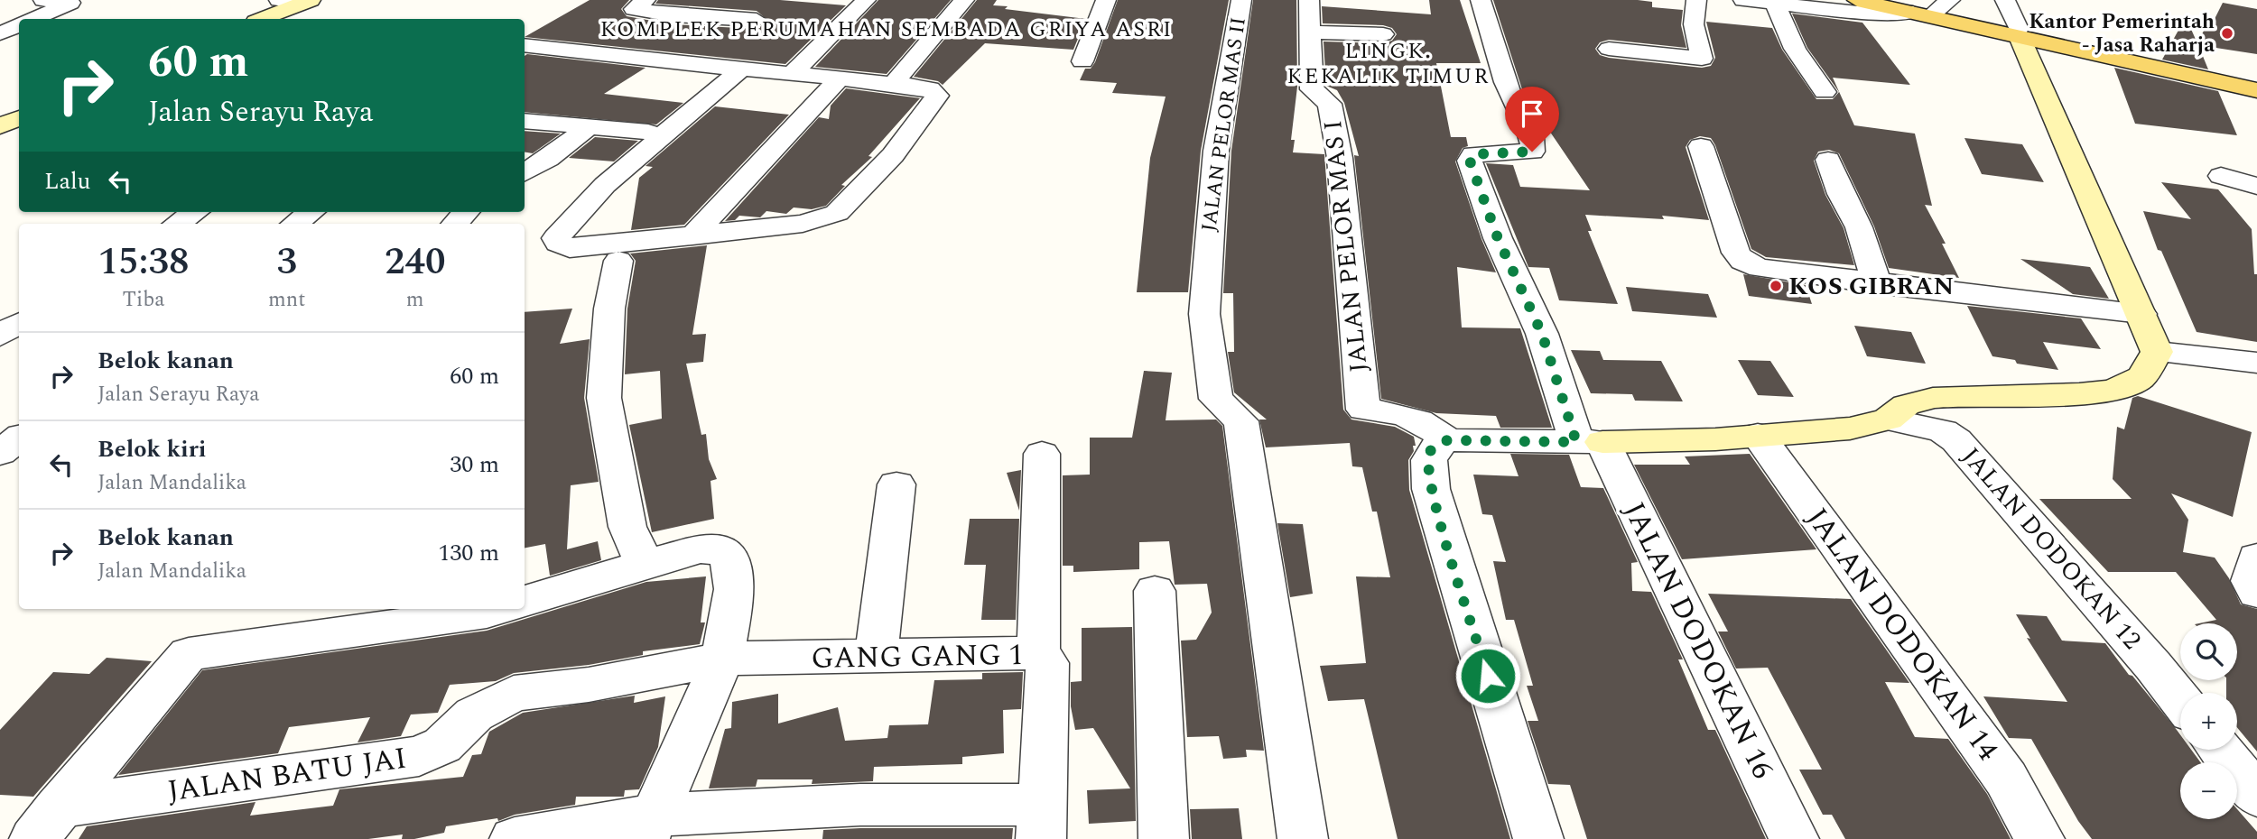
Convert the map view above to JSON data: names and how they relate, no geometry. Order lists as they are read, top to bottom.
{
  "streets": {
    "street": [
      "JALAN PELOR MAS II",
      "JALAN PELOR MAS I",
      "JALAN DODOKAN 12",
      "JALAN DODOKAN 14",
      "JALAN DODOKAN 16",
      "GANG GANG 1",
      "JALAN BATU JAI"
    ]
  },
  "crossings": [
    ["GANG GANG 1", "JALAN BATU JAI"]
  ],
  "districts": ["KOMPLEK PERUMAHAN SEMBADA GRIYA ASRI", "LINGK. KEKALIK TIMUR"],
  "places": ["Kantor Pemerintah - Jasa Raharja", "KOS GIBRAN"],
  "page": {
    "turn": ["60 m", "Jalan Serayu Raya"],
    "then": "Lalu",
    "eta": [
      "15:38",
      "Tiba",
      "3",
      "mnt",
      "240",
      "m"
    ],
    "list": [
      {
        "name": "Belok kanan",
        "note": "Jalan Serayu Raya",
        "value": "60 m"
      },
      {
        "name": "Belok kiri",
        "note": "Jalan Mandalika",
        "value": "30 m"
      },
      {
        "name": "Belok kanan",
        "note": "Jalan Mandalika",
        "value": "130 m"
      }
    ],
    "map_buttons": ["+", "−"]
  }
}
